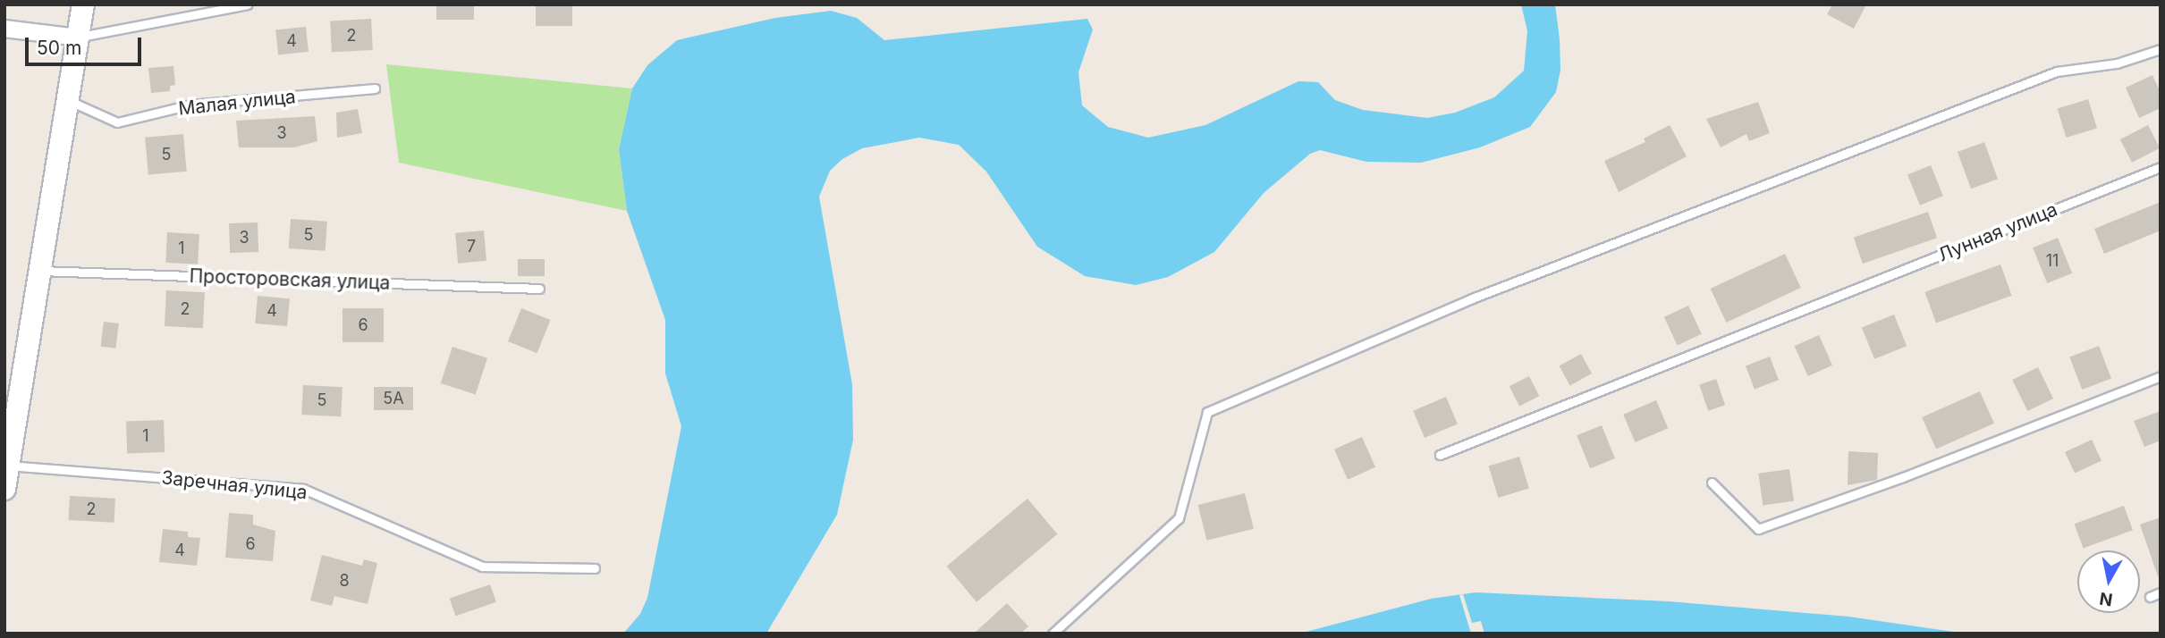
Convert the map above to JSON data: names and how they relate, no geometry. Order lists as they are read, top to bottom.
{
  "streets": {
    "lane": [
      "Малая улица",
      "Лунная улица",
      "Просторовская улица",
      "Заречная улица"
    ]
  },
  "house_numbers": [
    "2",
    "4",
    "3",
    "5",
    "5",
    "3",
    "7",
    "1",
    "11",
    "2",
    "4",
    "6",
    "5А",
    "5",
    "1",
    "2",
    "6",
    "4",
    "8"
  ],
  "scale_bar": "50 m",
  "north": "bottom"
}
